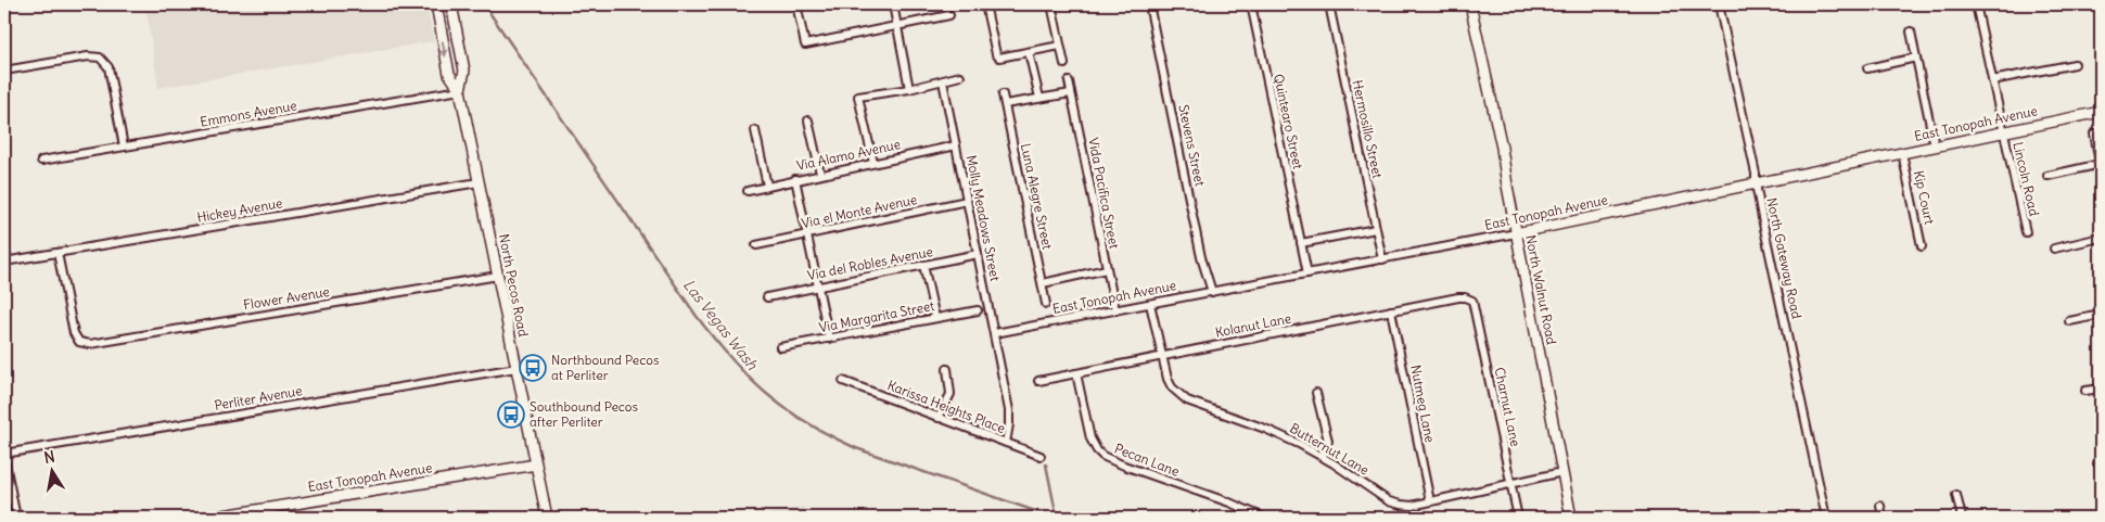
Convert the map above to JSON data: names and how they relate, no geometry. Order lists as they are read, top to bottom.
{
  "streets": {
    "street": [
      "Emmons Avenue",
      "Quintearo Street",
      "East Tonopah Avenue",
      "Hermosillo Street",
      "Stevens Street",
      "Via Alamo Avenue",
      "Lincoln Road",
      "Vida Pacifica Street",
      "Luna Alegre Street",
      "Kip Court",
      "Hickey Avenue",
      "Via el Monte Avenue",
      "Molly Meadows Street",
      "North Gateway Road",
      "Via del Robles Avenue",
      "North Pecos Road",
      "North Walnut Road",
      "Flower Avenue",
      "Via Margarita Street",
      "Kolanut Lane",
      "Perliter Avenue",
      "Nutmeg Lane",
      "Karissa Heights Place",
      "Charnut Lane",
      "Butternut Lane",
      "Pecan Lane"
    ]
  },
  "crossings": [
    ["Emmons Avenue", "North Pecos Road"],
    ["Quintearo Street", "East Tonopah Avenue"],
    ["East Tonopah Avenue", "Hermosillo Street"],
    ["East Tonopah Avenue", "Stevens Street"],
    ["East Tonopah Avenue", "Lincoln Road"],
    ["East Tonopah Avenue", "Vida Pacifica Street"],
    ["East Tonopah Avenue", "Kip Court"],
    ["East Tonopah Avenue", "Molly Meadows Street"],
    ["East Tonopah Avenue", "North Gateway Road"],
    ["East Tonopah Avenue", "North Pecos Road"],
    ["East Tonopah Avenue", "North Walnut Road"],
    ["East Tonopah Avenue", "Butternut Lane"],
    ["Via Alamo Avenue", "Molly Meadows Street"],
    ["Hickey Avenue", "North Pecos Road"],
    ["Hickey Avenue", "Flower Avenue"],
    ["Via el Monte Avenue", "Molly Meadows Street"],
    ["Molly Meadows Street", "Via del Robles Avenue"],
    ["Molly Meadows Street", "Karissa Heights Place"],
    ["North Pecos Road", "Flower Avenue"],
    ["North Pecos Road", "Perliter Avenue"],
    ["North Walnut Road", "Butternut Lane"],
    ["Kolanut Lane", "Nutmeg Lane"],
    ["Kolanut Lane", "Charnut Lane"],
    ["Kolanut Lane", "Butternut Lane"],
    ["Kolanut Lane", "Pecan Lane"],
    ["Nutmeg Lane", "Butternut Lane"],
    ["Charnut Lane", "Butternut Lane"]
  ],
  "water": ["Las Vegas Wash"],
  "places": {
    "bus stop": ["Northbound Pecos at Perliter", "Southbound Pecos after Perliter"]
  },
  "north": "top"
}
